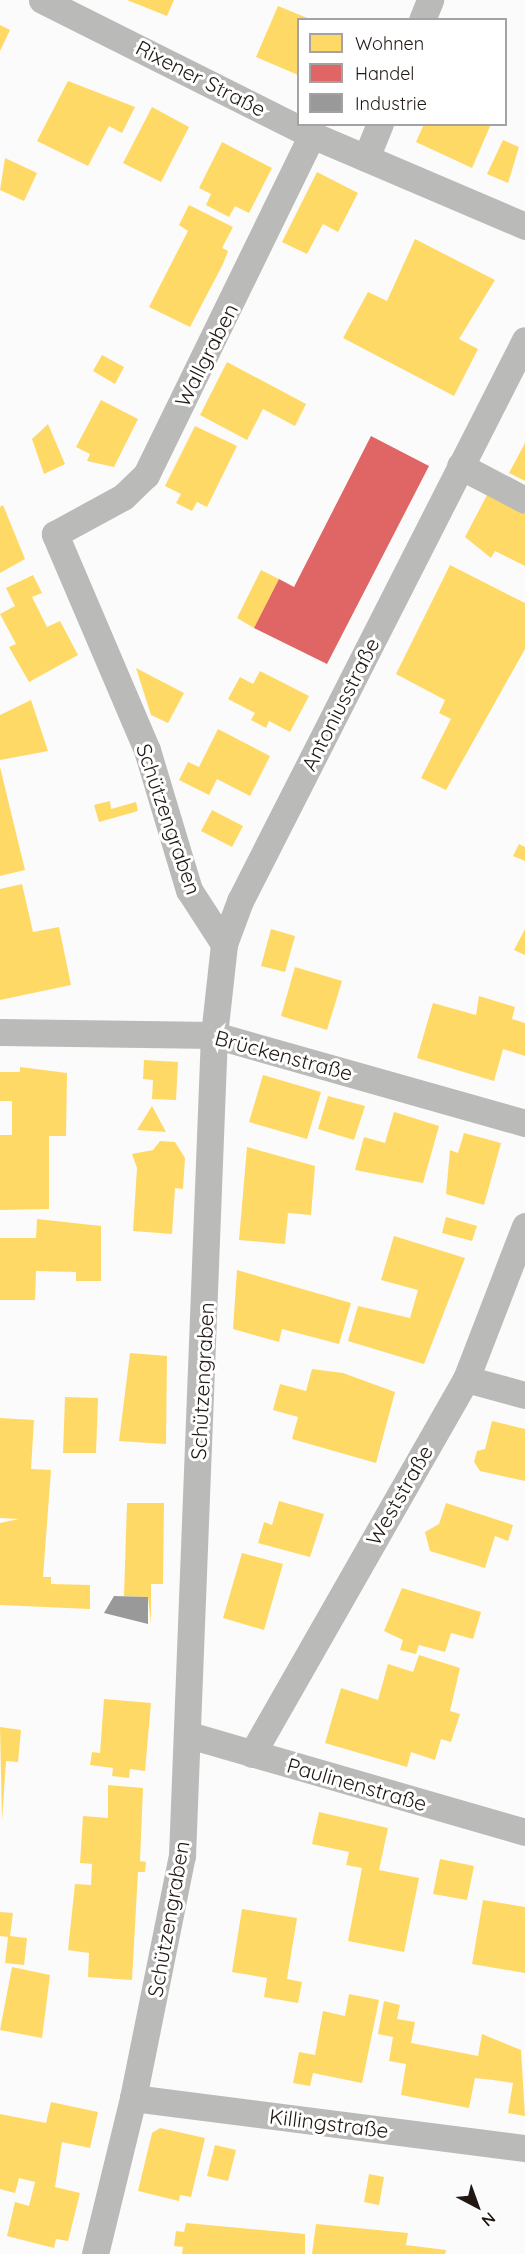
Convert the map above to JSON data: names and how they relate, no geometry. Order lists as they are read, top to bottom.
{
  "streets": {
    "street": [
      "Rixener Straße",
      "Wallgraben",
      "Antoniusstraße",
      "Schützengraben",
      "Brückenstraße",
      "Weststraße",
      "Paulinenstraße",
      "Killingstraße"
    ]
  },
  "crossings": [
    ["Rixener Straße", "Wallgraben"],
    ["Wallgraben", "Schützengraben"],
    ["Antoniusstraße", "Schützengraben"],
    ["Schützengraben", "Brückenstraße"],
    ["Schützengraben", "Paulinenstraße"],
    ["Schützengraben", "Killingstraße"],
    ["Weststraße", "Paulinenstraße"]
  ],
  "legend": ["Wohnen", "Handel", "Industrie"],
  "north": "bottom right"
}
